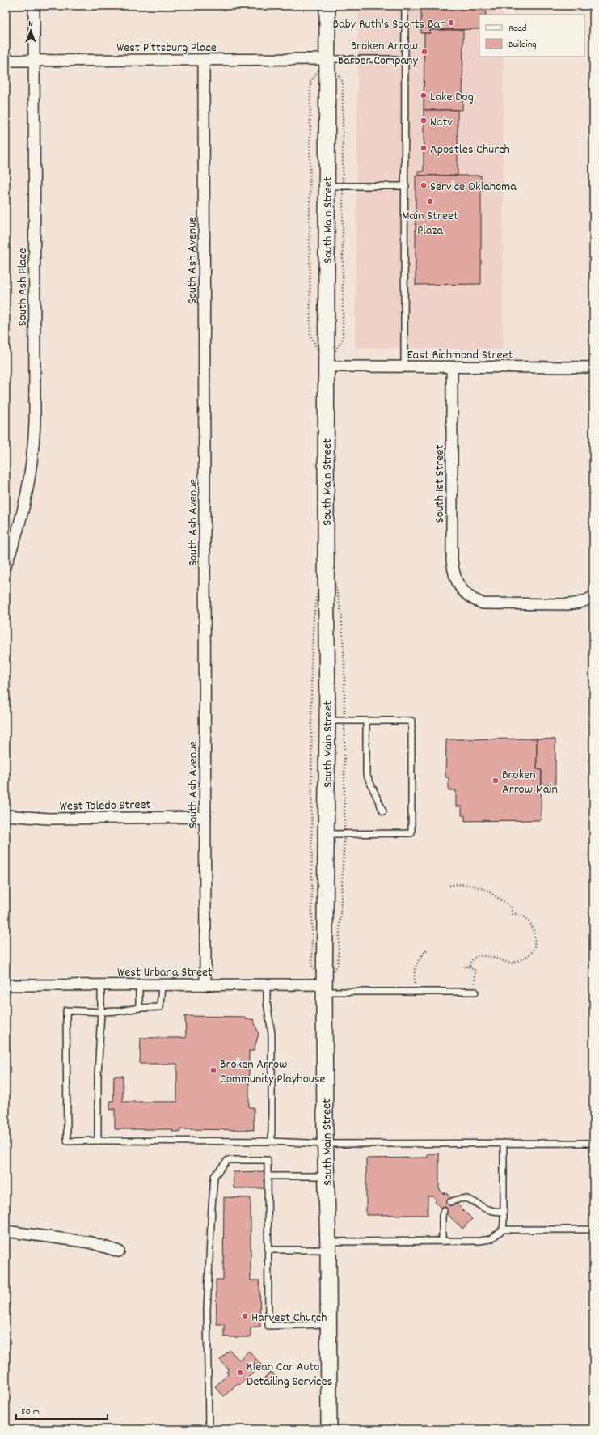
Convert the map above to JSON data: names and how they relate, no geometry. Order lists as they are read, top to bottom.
{
  "streets": {
    "street": [
      "West Pittsburg Place",
      "South Main Street",
      "South Ash Avenue",
      "South Ash Place",
      "East Richmond Street",
      "South 1st Street",
      "West Toledo Street",
      "West Urbana Street"
    ]
  },
  "crossings": [
    ["West Pittsburg Place", "South Main Street"],
    ["West Pittsburg Place", "South Ash Avenue"],
    ["West Pittsburg Place", "South Ash Place"],
    ["South Main Street", "East Richmond Street"],
    ["South Main Street", "West Urbana Street"],
    ["South Ash Avenue", "West Toledo Street"],
    ["South Ash Avenue", "West Urbana Street"],
    ["East Richmond Street", "South 1st Street"]
  ],
  "places": [
    "Baby Ruth's Sports Bar",
    "Broken Arrow Barber Company",
    "Lake Dog",
    "Natv",
    "Apostles Church",
    "Service Oklahoma",
    "Main Street Plaza",
    "Broken Arrow Main",
    "Broken Arrow Community Playhouse",
    "Harvest Church",
    "Klean Car Auto Detailing Services"
  ],
  "legend": ["Road", "Building"],
  "scale_bar": "50 m",
  "north": "top"
}
